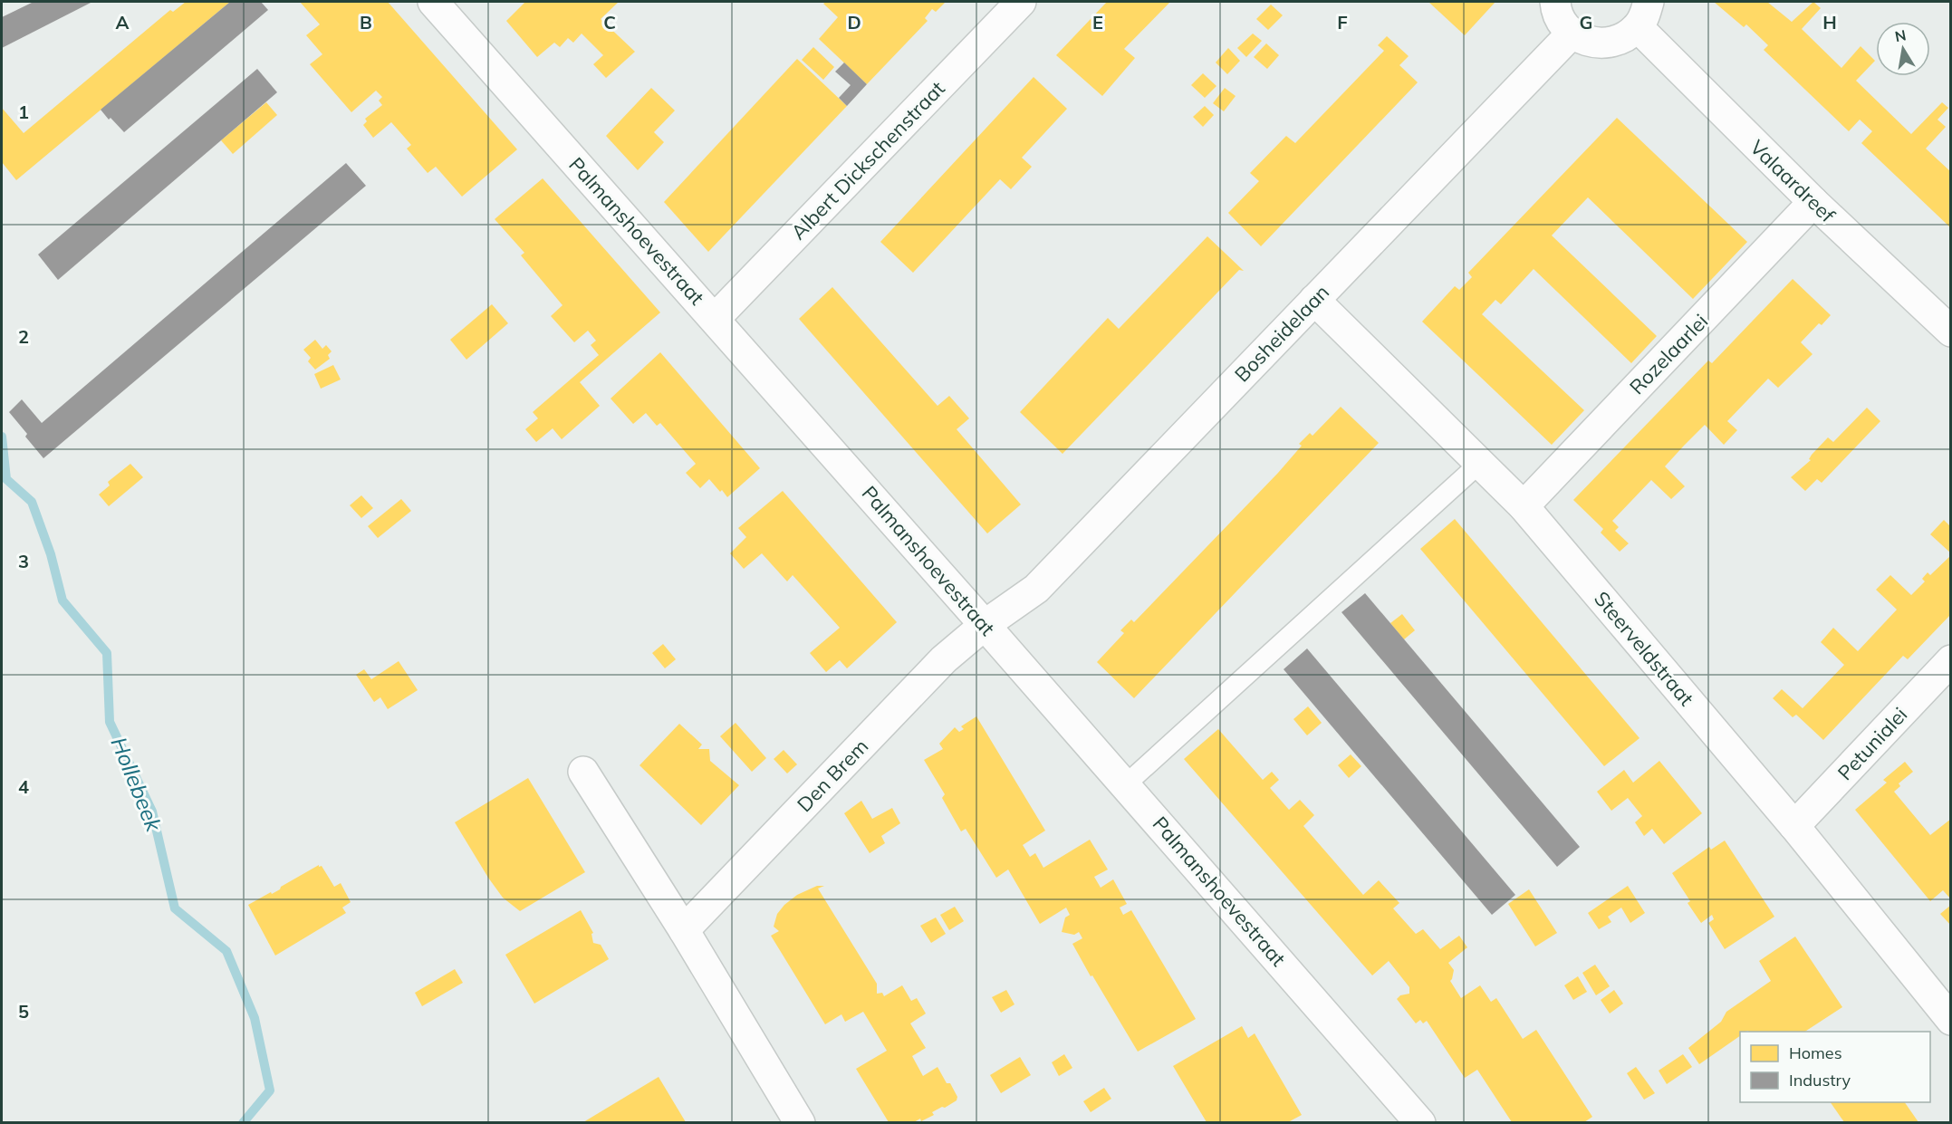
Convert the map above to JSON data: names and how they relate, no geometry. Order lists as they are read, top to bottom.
{
  "streets": {
    "street": [
      "Albert Dickschenstraat",
      "Valaardreef",
      "Palmanshoevestraat",
      "Bosheidelaan",
      "Rozelaarlei",
      "Steerveldstraat",
      "Petunialei",
      "Den Brem"
    ]
  },
  "crossings": [
    ["Albert Dickschenstraat", "Palmanshoevestraat"],
    ["Valaardreef", "Rozelaarlei"],
    ["Palmanshoevestraat", "Bosheidelaan"],
    ["Palmanshoevestraat", "Den Brem"],
    ["Bosheidelaan", "Steerveldstraat"],
    ["Bosheidelaan", "Den Brem"],
    ["Rozelaarlei", "Steerveldstraat"],
    ["Steerveldstraat", "Petunialei"]
  ],
  "water": ["Hollebeek"],
  "legend": ["Homes", "Industry"],
  "north": "top",
  "grid": {
    "columns": [
      "A",
      "B",
      "C",
      "D",
      "E",
      "F",
      "G",
      "H"
    ],
    "rows": [
      "1",
      "2",
      "3",
      "4",
      "5"
    ]
  }
}
